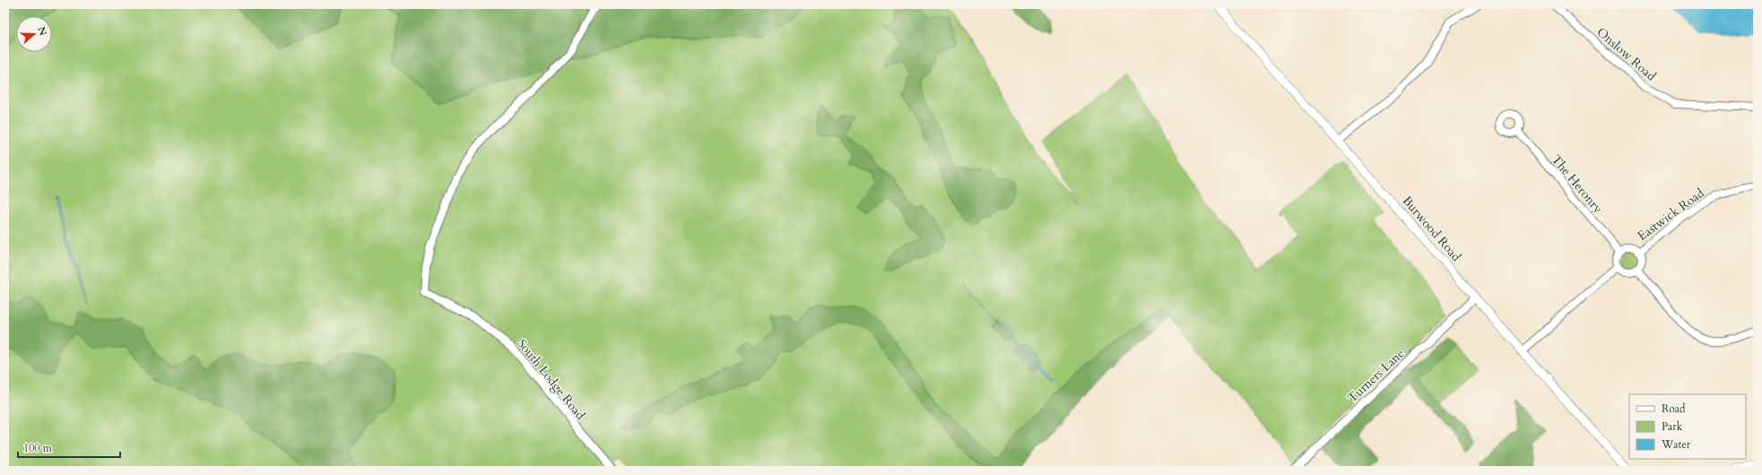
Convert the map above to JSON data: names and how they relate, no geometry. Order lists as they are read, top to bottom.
{
  "streets": {
    "street": [
      "Onslow Road",
      "The Heronry",
      "Eastwick Road",
      "Burwood Road",
      "Turners Lane",
      "South Lodge Road"
    ]
  },
  "crossings": [
    ["The Heronry", "Eastwick Road"],
    ["Burwood Road", "Turners Lane"]
  ],
  "legend": ["Road", "Park", "Water"],
  "scale_bar": "100 m",
  "north": "right"
}
